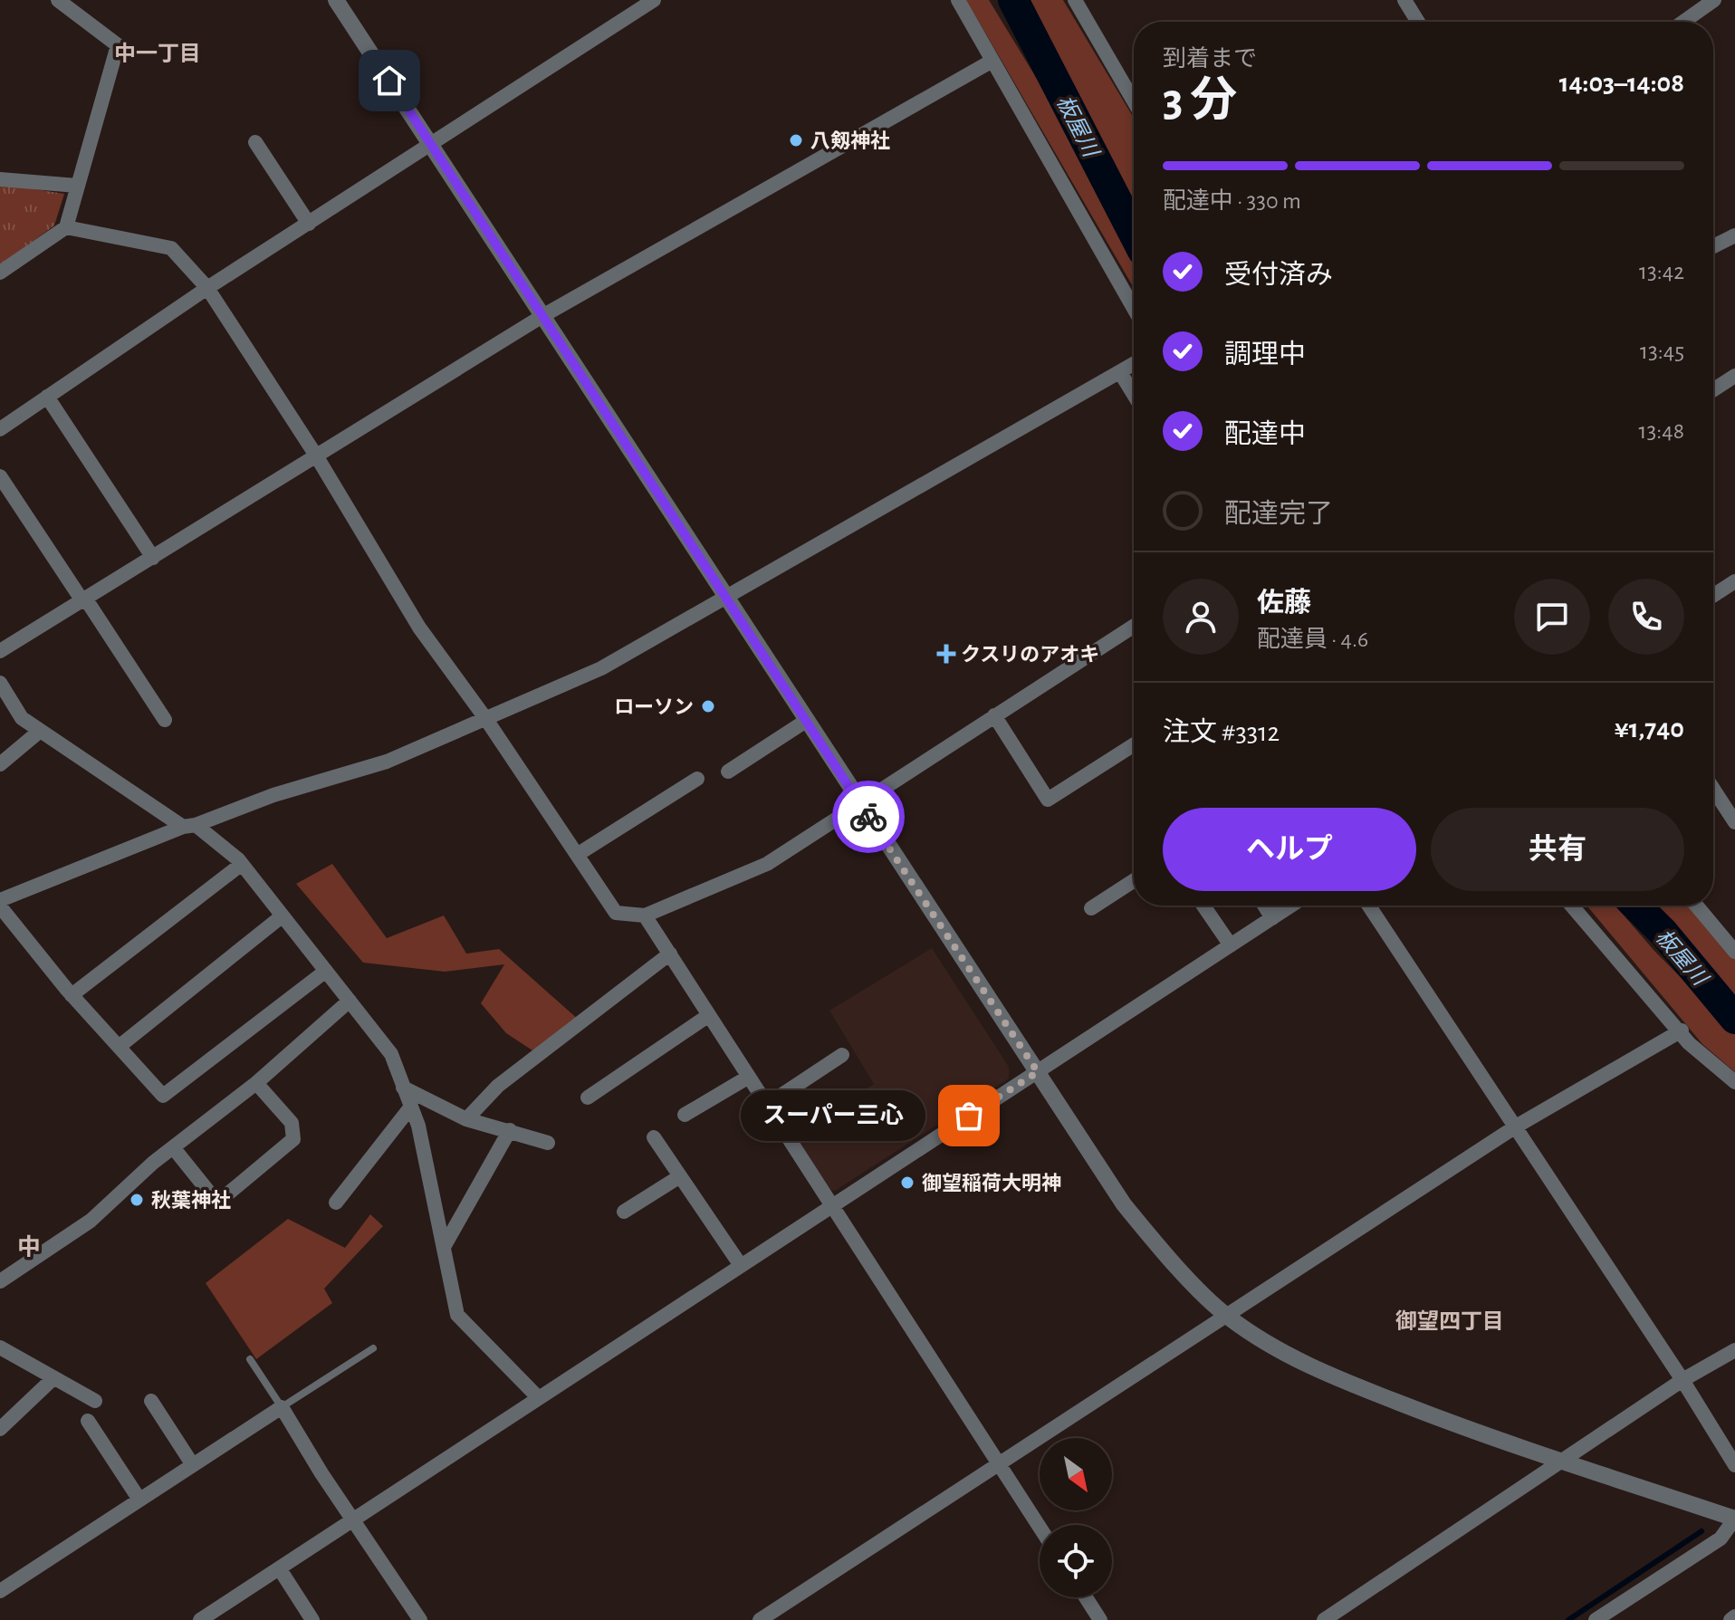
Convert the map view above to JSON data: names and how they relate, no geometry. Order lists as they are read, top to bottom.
{
  "districts": ["中一丁目", "中", "御望四丁目"],
  "water": ["板屋川"],
  "places": {
    "other": [
      "八剱神社",
      "ローソン",
      "スーパー三心",
      "御望稲荷大明神",
      "秋葉神社"
    ],
    "health": ["クスリのアオキ"]
  },
  "north": "bottom right",
  "page": {
    "heading": ["3 分", "到着まで", "14:03–14:08"],
    "panel": [
      "佐藤",
      "配達員 · 4.6",
      "注文 #3312",
      "¥1,740"
    ],
    "bar": "配達中 · 330 m",
    "list": [
      ["受付済み", "13:42"],
      ["調理中", "13:45"],
      ["配達中", "13:48"],
      "配達完了"
    ],
    "buttons": ["ヘルプ", "共有"],
    "bubble": "スーパー三心"
  }
}
